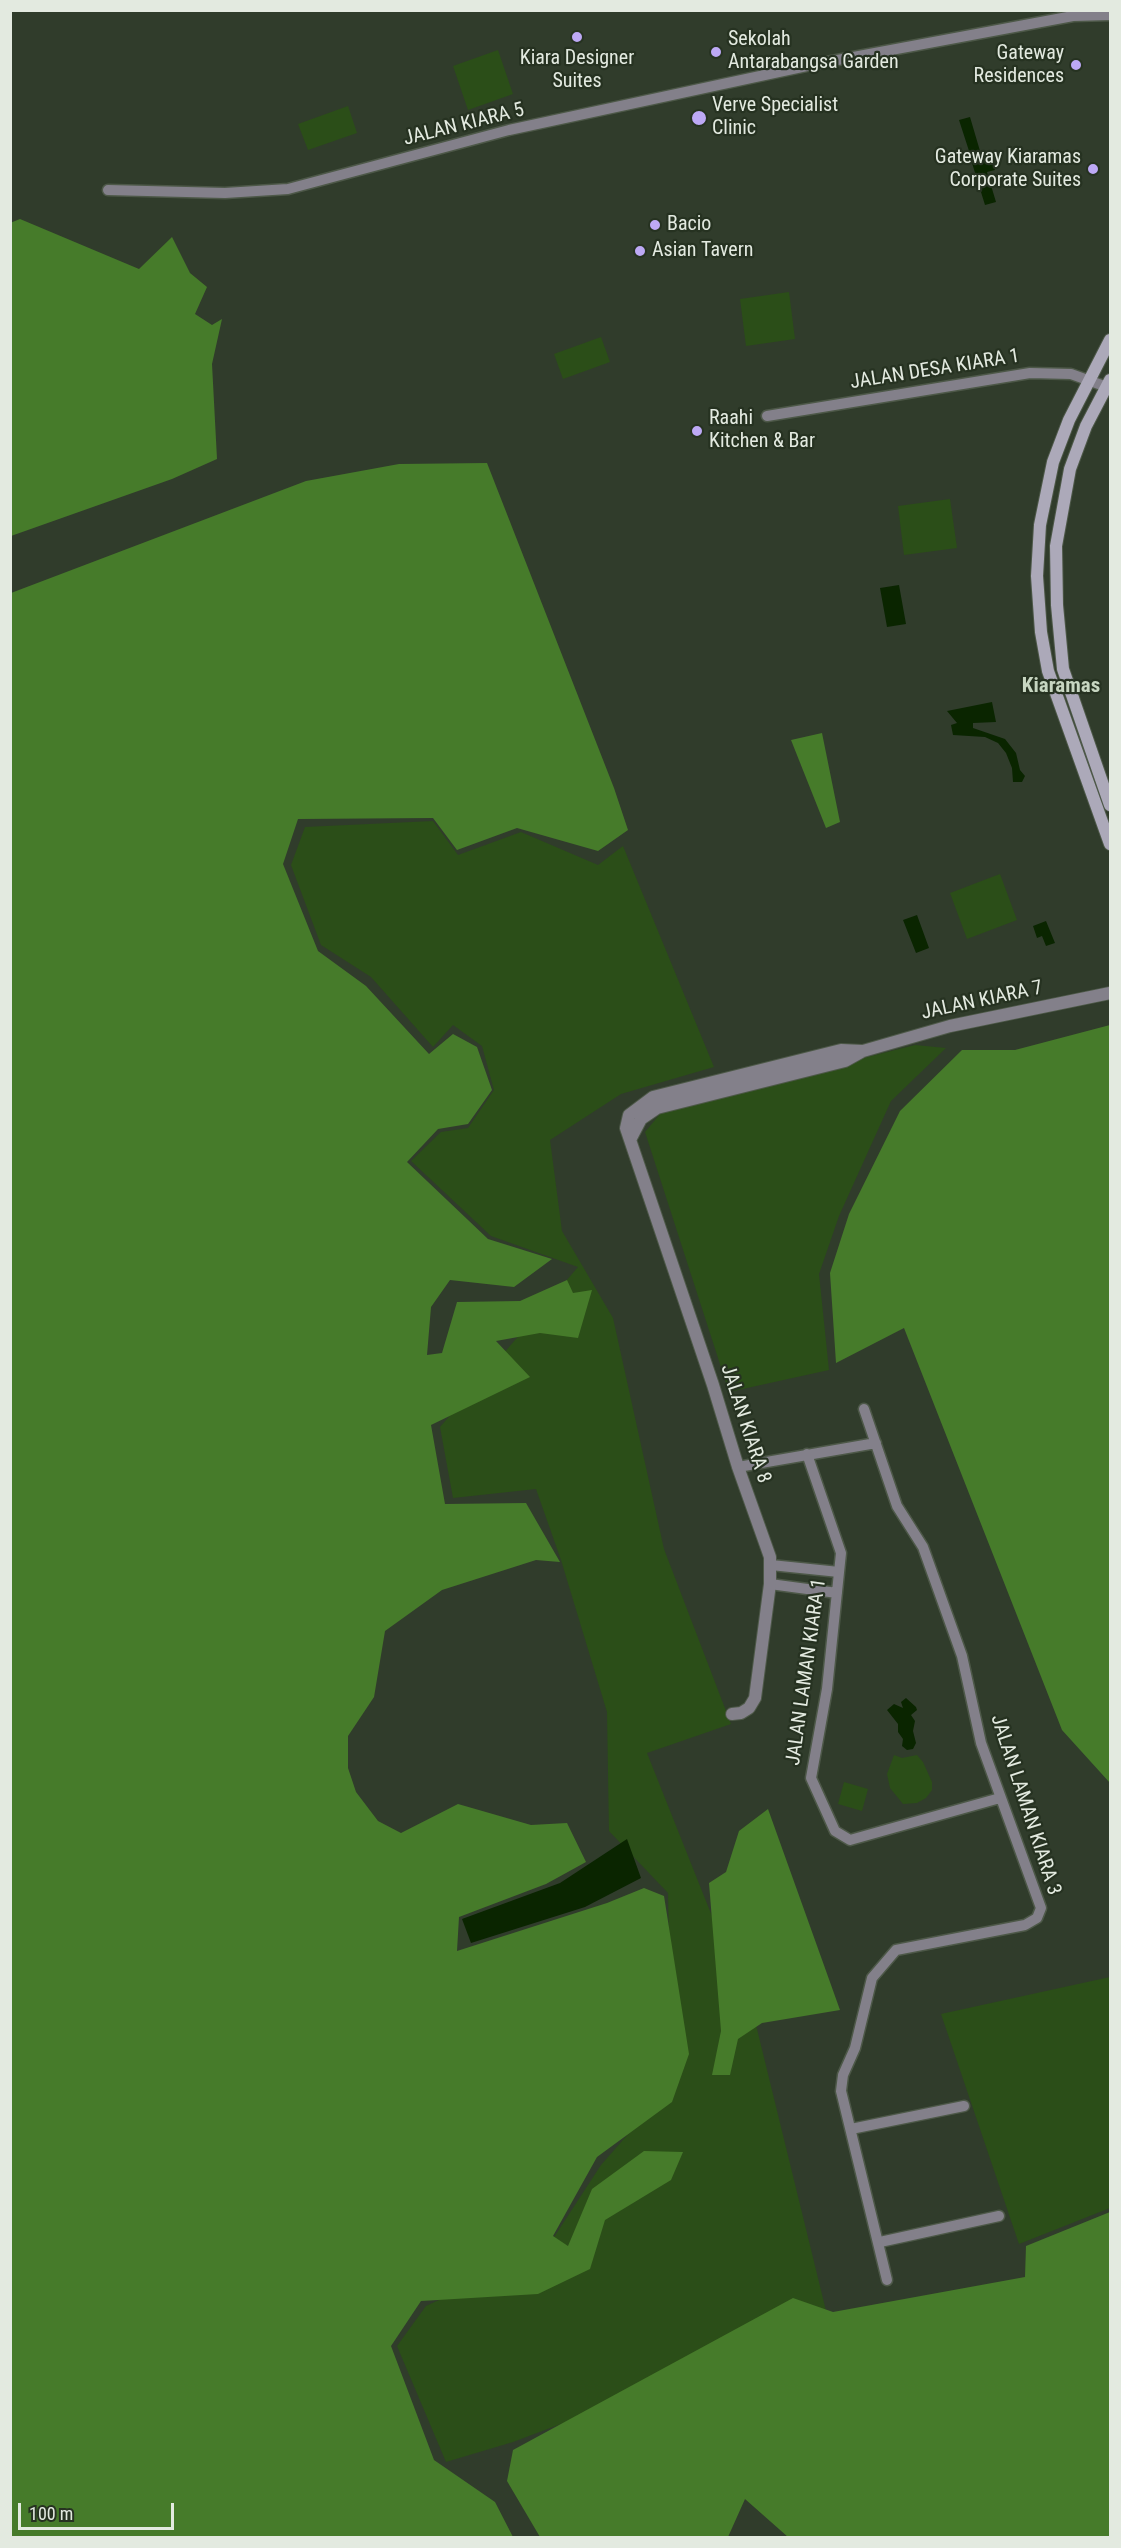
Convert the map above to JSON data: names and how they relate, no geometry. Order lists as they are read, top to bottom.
{
  "streets": {
    "street": [
      "JALAN KIARA 5",
      "JALAN DESA KIARA 1",
      "JALAN KIARA 7",
      "JALAN KIARA 8",
      "JALAN LAMAN KIARA 1",
      "JALAN LAMAN KIARA 3"
    ]
  },
  "crossings": [
    ["JALAN KIARA 7", "JALAN KIARA 8"],
    ["JALAN LAMAN KIARA 1", "JALAN LAMAN KIARA 3"]
  ],
  "districts": ["Kiaramas"],
  "places": [
    "Kiara Designer Suites",
    "Sekolah Antarabangsa Garden",
    "Gateway Residences",
    "Verve Specialist Clinic",
    "Gateway Kiaramas Corporate Suites",
    "Bacio",
    "Asian Tavern",
    "Raahi Kitchen & Bar"
  ],
  "scale_bar": "100 m"
}
